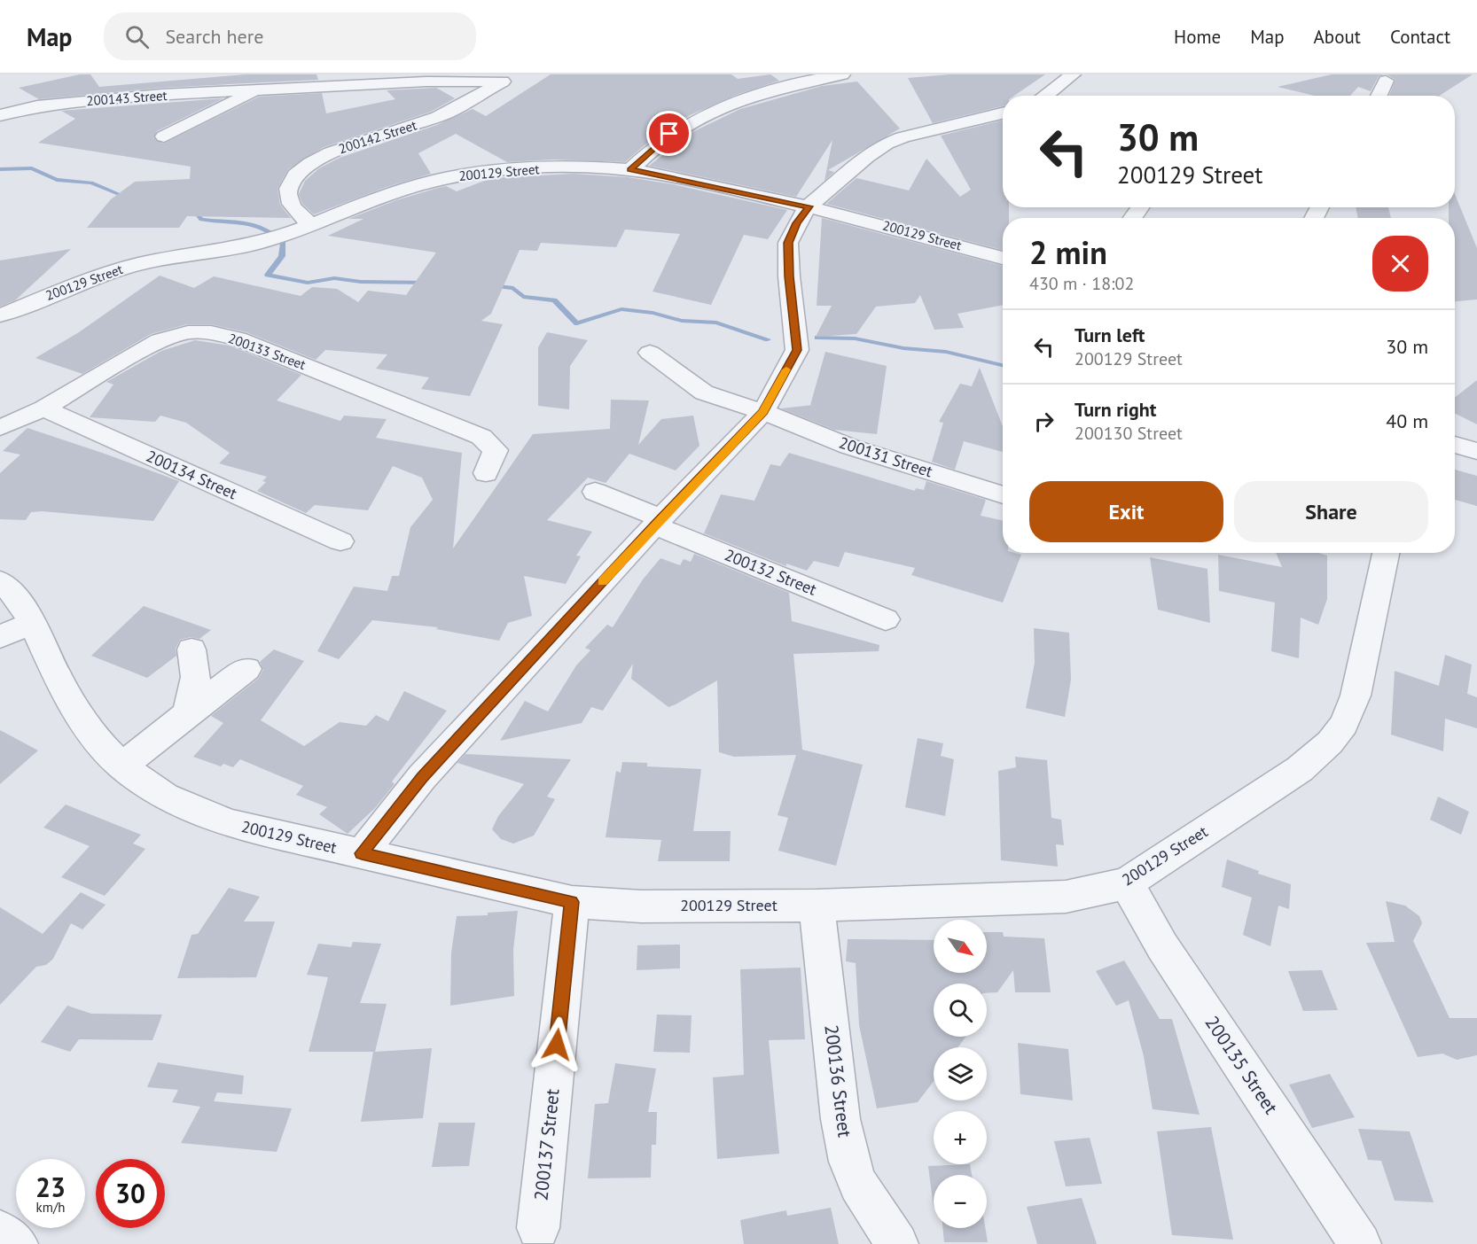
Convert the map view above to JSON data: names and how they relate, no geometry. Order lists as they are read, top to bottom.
{
  "streets": {
    "street": [
      "200143 Street",
      "200142 Street",
      "200129 Street",
      "200133 Street",
      "200131 Street",
      "200134 Street",
      "200132 Street",
      "200135 Street",
      "200136 Street",
      "200137 Street"
    ]
  },
  "crossings": [
    ["200143 Street", "200142 Street"],
    ["200142 Street", "200129 Street"],
    ["200129 Street", "200135 Street"],
    ["200129 Street", "200136 Street"],
    ["200129 Street", "200137 Street"],
    ["200133 Street", "200134 Street"]
  ],
  "north": "bottom right",
  "page": {
    "header": "Map",
    "search": "Search here",
    "nav": [
      "Home",
      "Map",
      "About",
      "Contact"
    ],
    "turn": ["30 m", "200129 Street"],
    "heading": ["2 min", "430 m · 18:02"],
    "list": [
      {
        "name": "Turn left",
        "note": "200129 Street",
        "value": "30 m"
      },
      {
        "name": "Turn right",
        "note": "200130 Street",
        "value": "40 m"
      }
    ],
    "buttons": ["Exit", "Share"],
    "map_buttons": ["+", "−"],
    "speed": "23 km/h",
    "limit": "30"
  }
}
